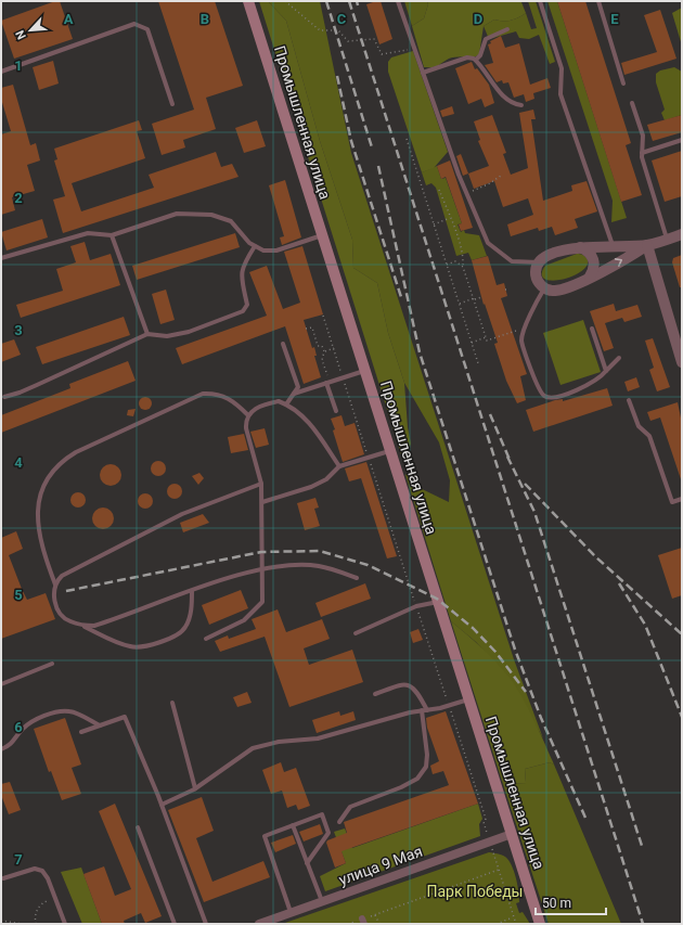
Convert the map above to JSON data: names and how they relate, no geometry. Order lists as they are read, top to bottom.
{
  "streets": {
    "main road": ["Промышленная улица"],
    "street": ["улица 9 Мая"]
  },
  "crossings": [
    ["Промышленная улица", "улица 9 Мая"]
  ],
  "parks": ["Парк Победы"],
  "scale_bar": "50 m",
  "north": "bottom left",
  "grid": {
    "columns": [
      "A",
      "B",
      "C",
      "D",
      "E"
    ],
    "rows": [
      "1",
      "2",
      "3",
      "4",
      "5",
      "6",
      "7"
    ]
  }
}
